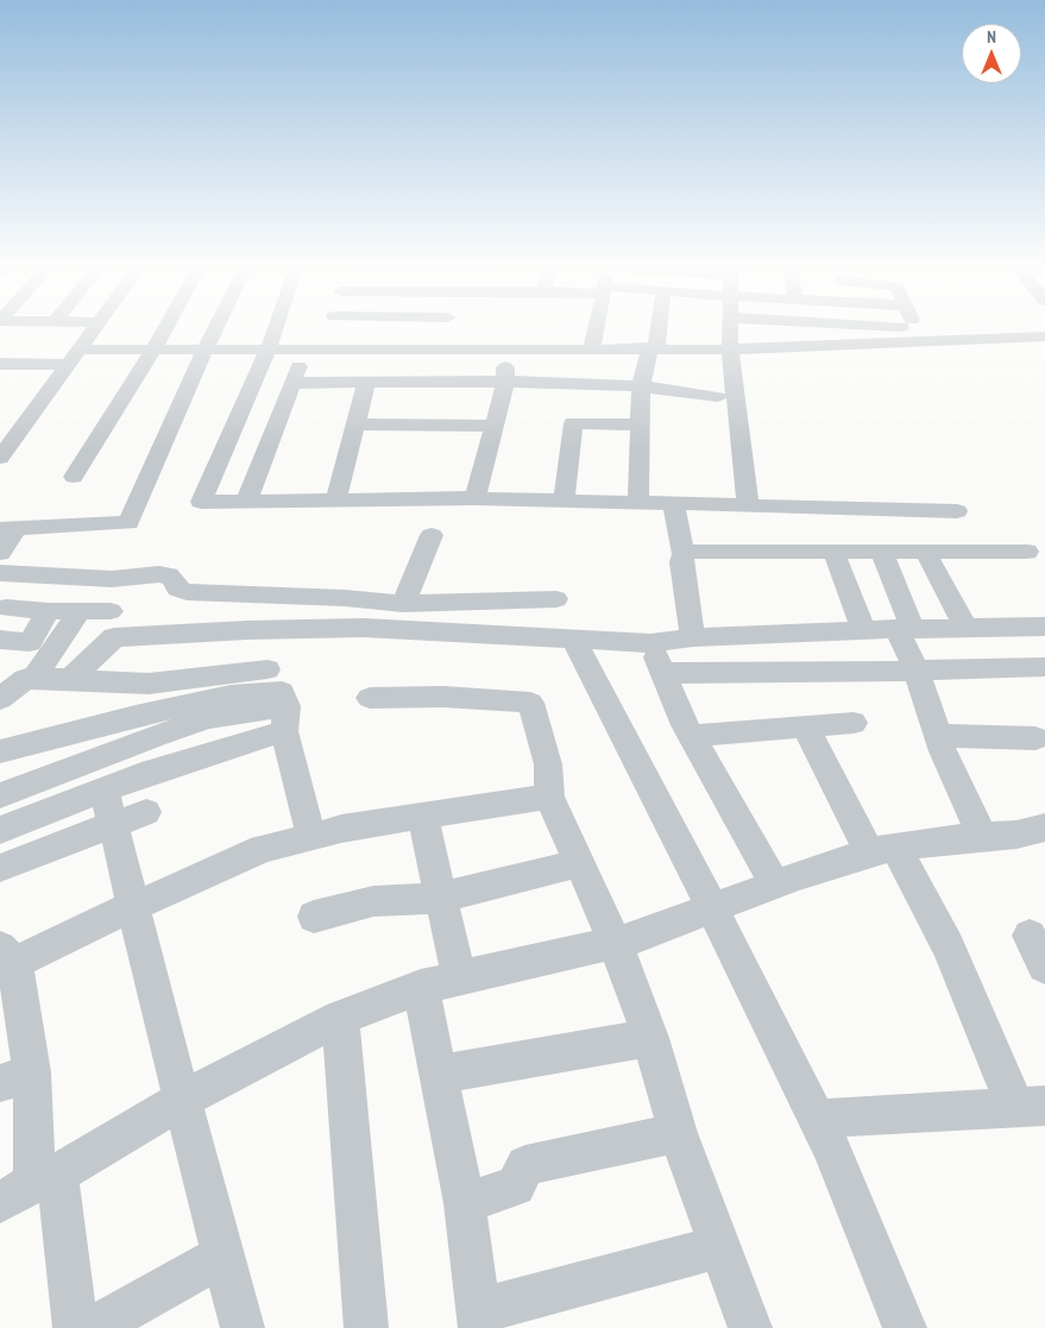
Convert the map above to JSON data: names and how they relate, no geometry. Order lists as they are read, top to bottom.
{
  "north": "top"
}
